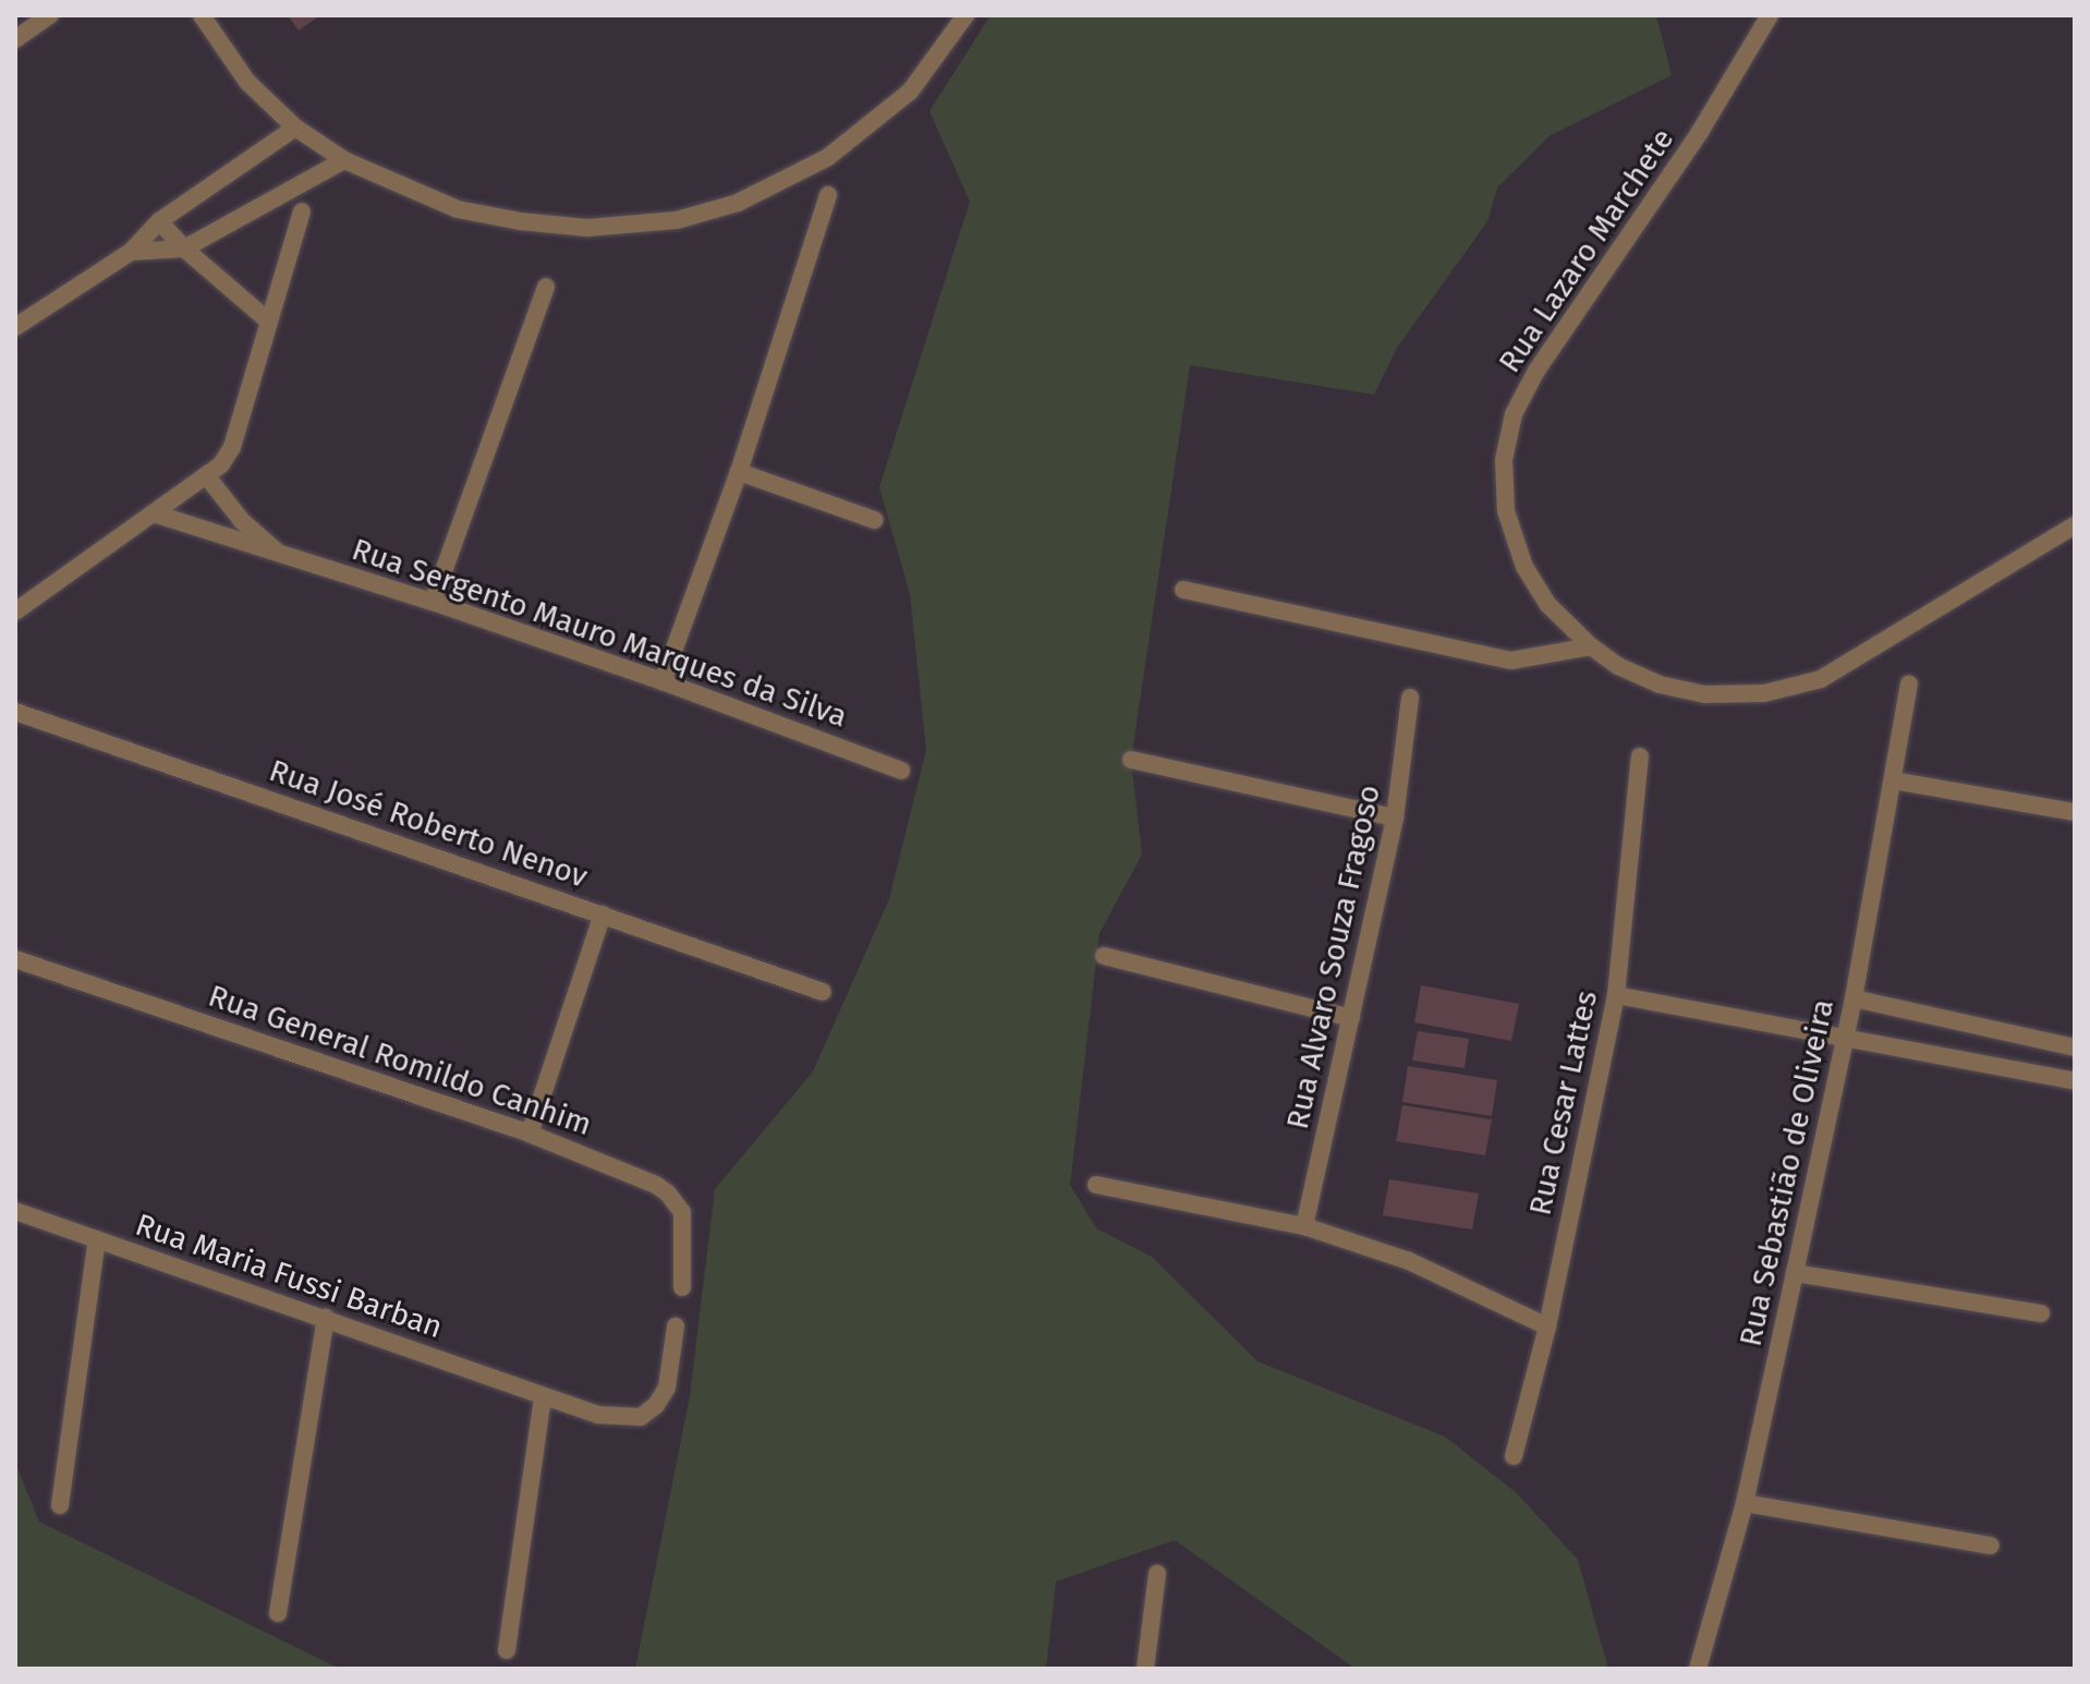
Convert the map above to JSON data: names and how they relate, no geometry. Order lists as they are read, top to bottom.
{
  "streets": {
    "street": [
      "Rua Lazaro Marchete",
      "Rua Sergento Mauro Marques da Silva",
      "Rua José Roberto Nenov",
      "Rua Alvaro Souza Fragoso",
      "Rua General Romildo Canhim",
      "Rua Cesar Lattes",
      "Rua Sebastião de Oliveira",
      "Rua Maria Fussi Barban"
    ]
  }
}
